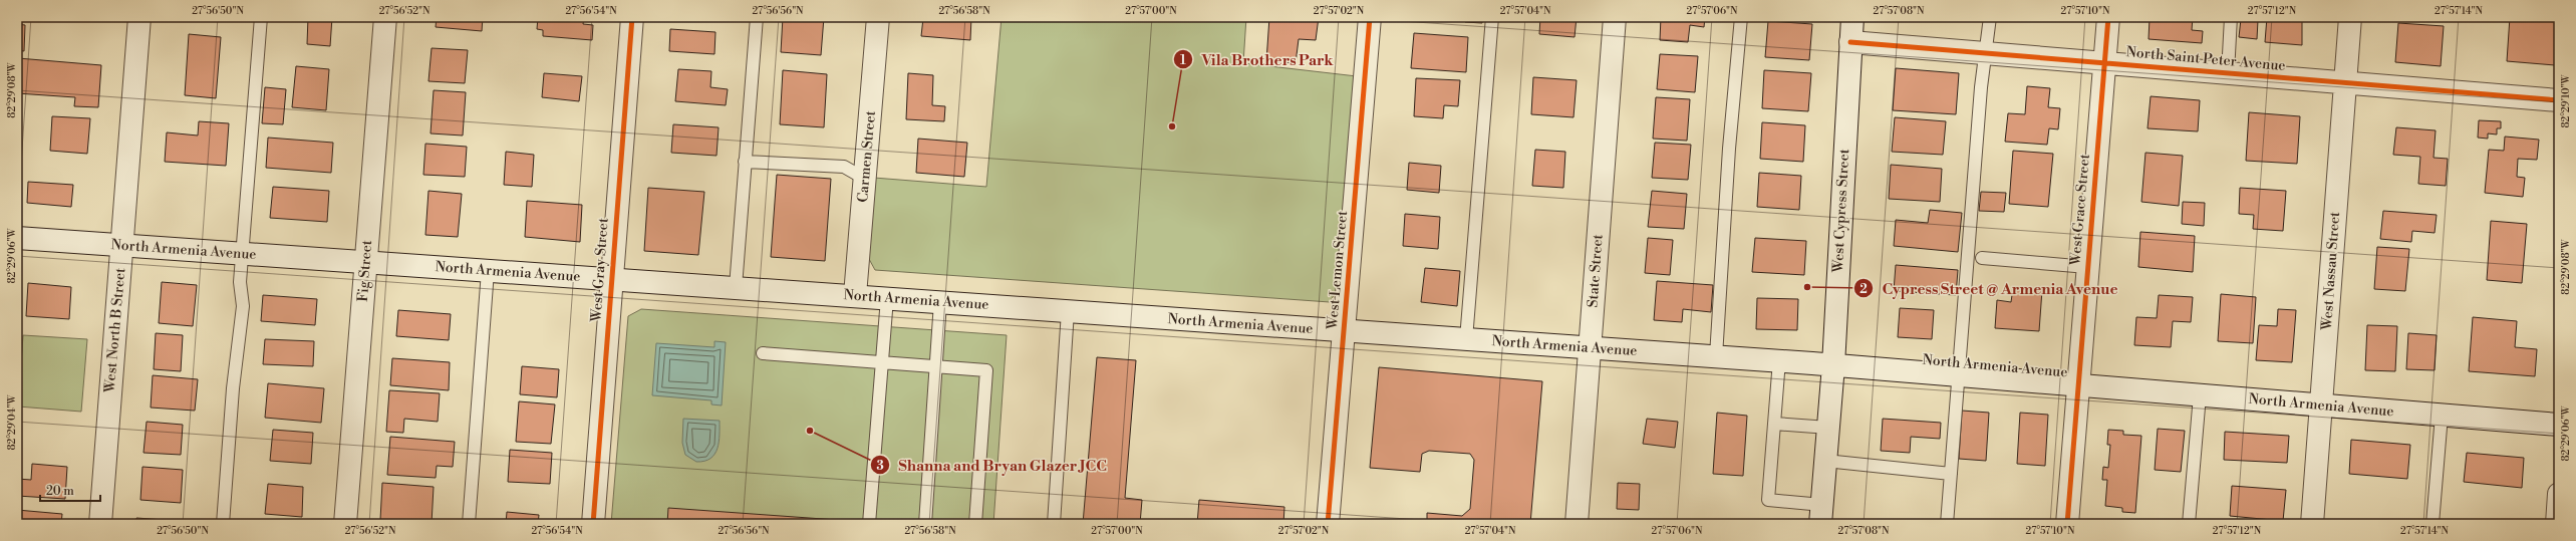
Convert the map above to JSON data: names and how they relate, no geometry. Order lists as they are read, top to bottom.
{
  "streets": {
    "street": [
      "North Saint Peter Avenue",
      "Carmen Street",
      "West Grace Street",
      "West Cypress Street",
      "North Armenia Avenue",
      "West Gray Street",
      "West Lemon Street",
      "Fig Street",
      "State Street",
      "West Nassau Street",
      "West North B Street"
    ]
  },
  "crossings": [
    ["North Saint Peter Avenue", "West Grace Street"],
    ["North Saint Peter Avenue", "West Cypress Street"],
    ["North Saint Peter Avenue", "West Nassau Street"],
    ["Carmen Street", "North Armenia Avenue"],
    ["West Grace Street", "North Armenia Avenue"],
    ["West Cypress Street", "North Armenia Avenue"],
    ["North Armenia Avenue", "West Gray Street"],
    ["North Armenia Avenue", "West Lemon Street"],
    ["North Armenia Avenue", "Fig Street"],
    ["North Armenia Avenue", "State Street"],
    ["North Armenia Avenue", "West Nassau Street"],
    ["North Armenia Avenue", "West North B Street"]
  ],
  "places": ["Vila Brothers Park", "Cypress Street @ Armenia Avenue", "Shanna and Bryan Glazer JCC"],
  "scale_bar": "20 m",
  "coordinates": [
    "27°56'50\"N",
    "27°56'52\"N",
    "27°56'54\"N",
    "27°56'56\"N",
    "27°56'58\"N",
    "27°57'00\"N",
    "27°57'02\"N",
    "27°57'04\"N",
    "27°57'06\"N",
    "27°57'08\"N",
    "27°57'10\"N",
    "27°57'12\"N",
    "27°57'14\"N",
    "82°29'08\"W",
    "82°29'10\"W",
    "82°29'06\"W",
    "82°29'04\"W"
  ]
}
